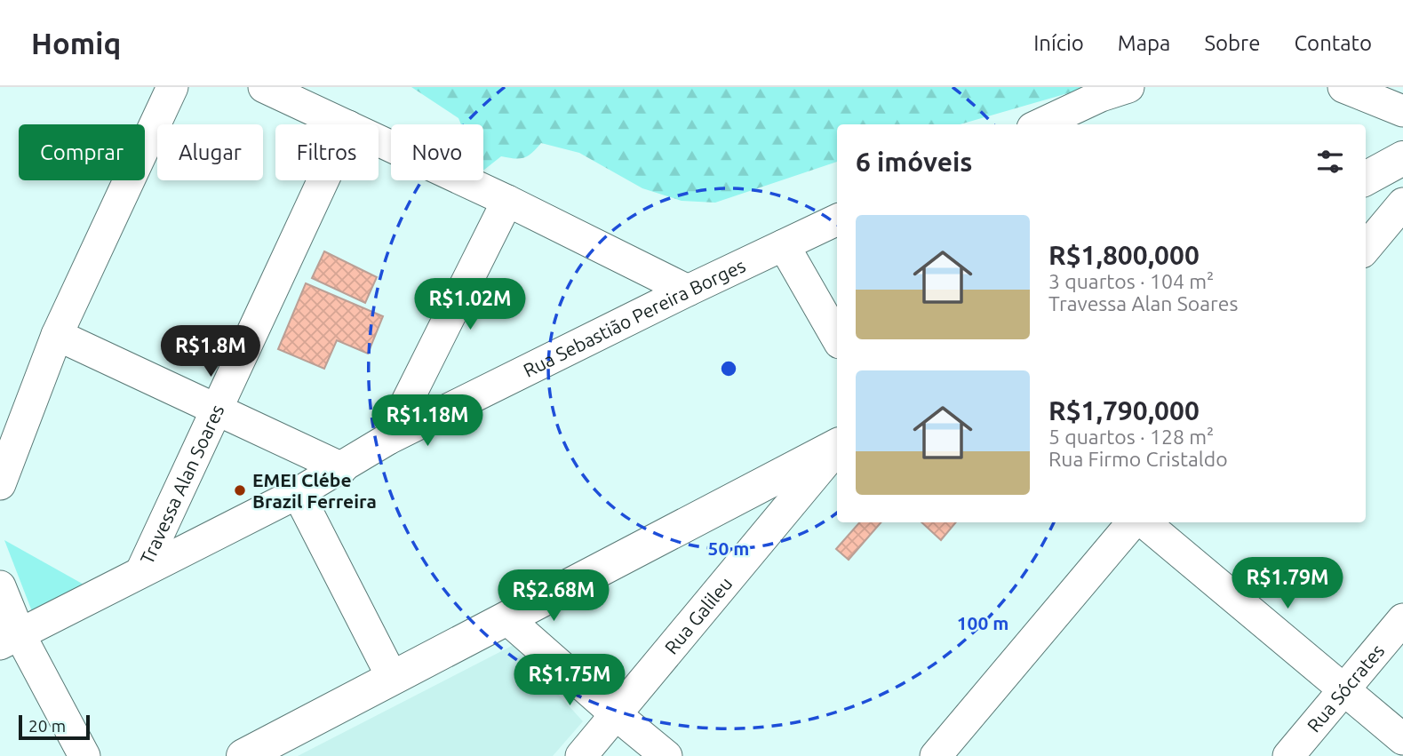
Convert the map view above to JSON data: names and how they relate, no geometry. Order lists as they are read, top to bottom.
{
  "streets": {
    "street": [
      "Rua Sebastião Pereira Borges",
      "Travessa Alan Soares",
      "Rua Galileu",
      "Rua Sócrates"
    ]
  },
  "crossings": [
    ["Rua Sebastião Pereira Borges", "Travessa Alan Soares"]
  ],
  "places": ["EMEI Clébe Brazil Ferreira"],
  "scale_bar": "20 m",
  "page": {
    "header": "Homiq",
    "nav": [
      "Início",
      "Mapa",
      "Sobre",
      "Contato"
    ],
    "chip": [
      "Comprar",
      "Alugar",
      "Filtros",
      "Novo"
    ],
    "heading": "6 imóveis",
    "list": [
      {
        "name": "R$1,800,000",
        "note": "3 quartos · 104 m² · Travessa Alan Soares"
      },
      {
        "name": "R$1,790,000",
        "note": "5 quartos · 128 m² · Rua Firmo Cristaldo"
      }
    ],
    "price": [
      "R$1.02M",
      "R$1.8M",
      "R$1.18M",
      "R$1.79M",
      "R$2.68M",
      "R$1.75M"
    ],
    "scale": "20 m"
  },
  "rings": ["50 m", "100 m"]
}
